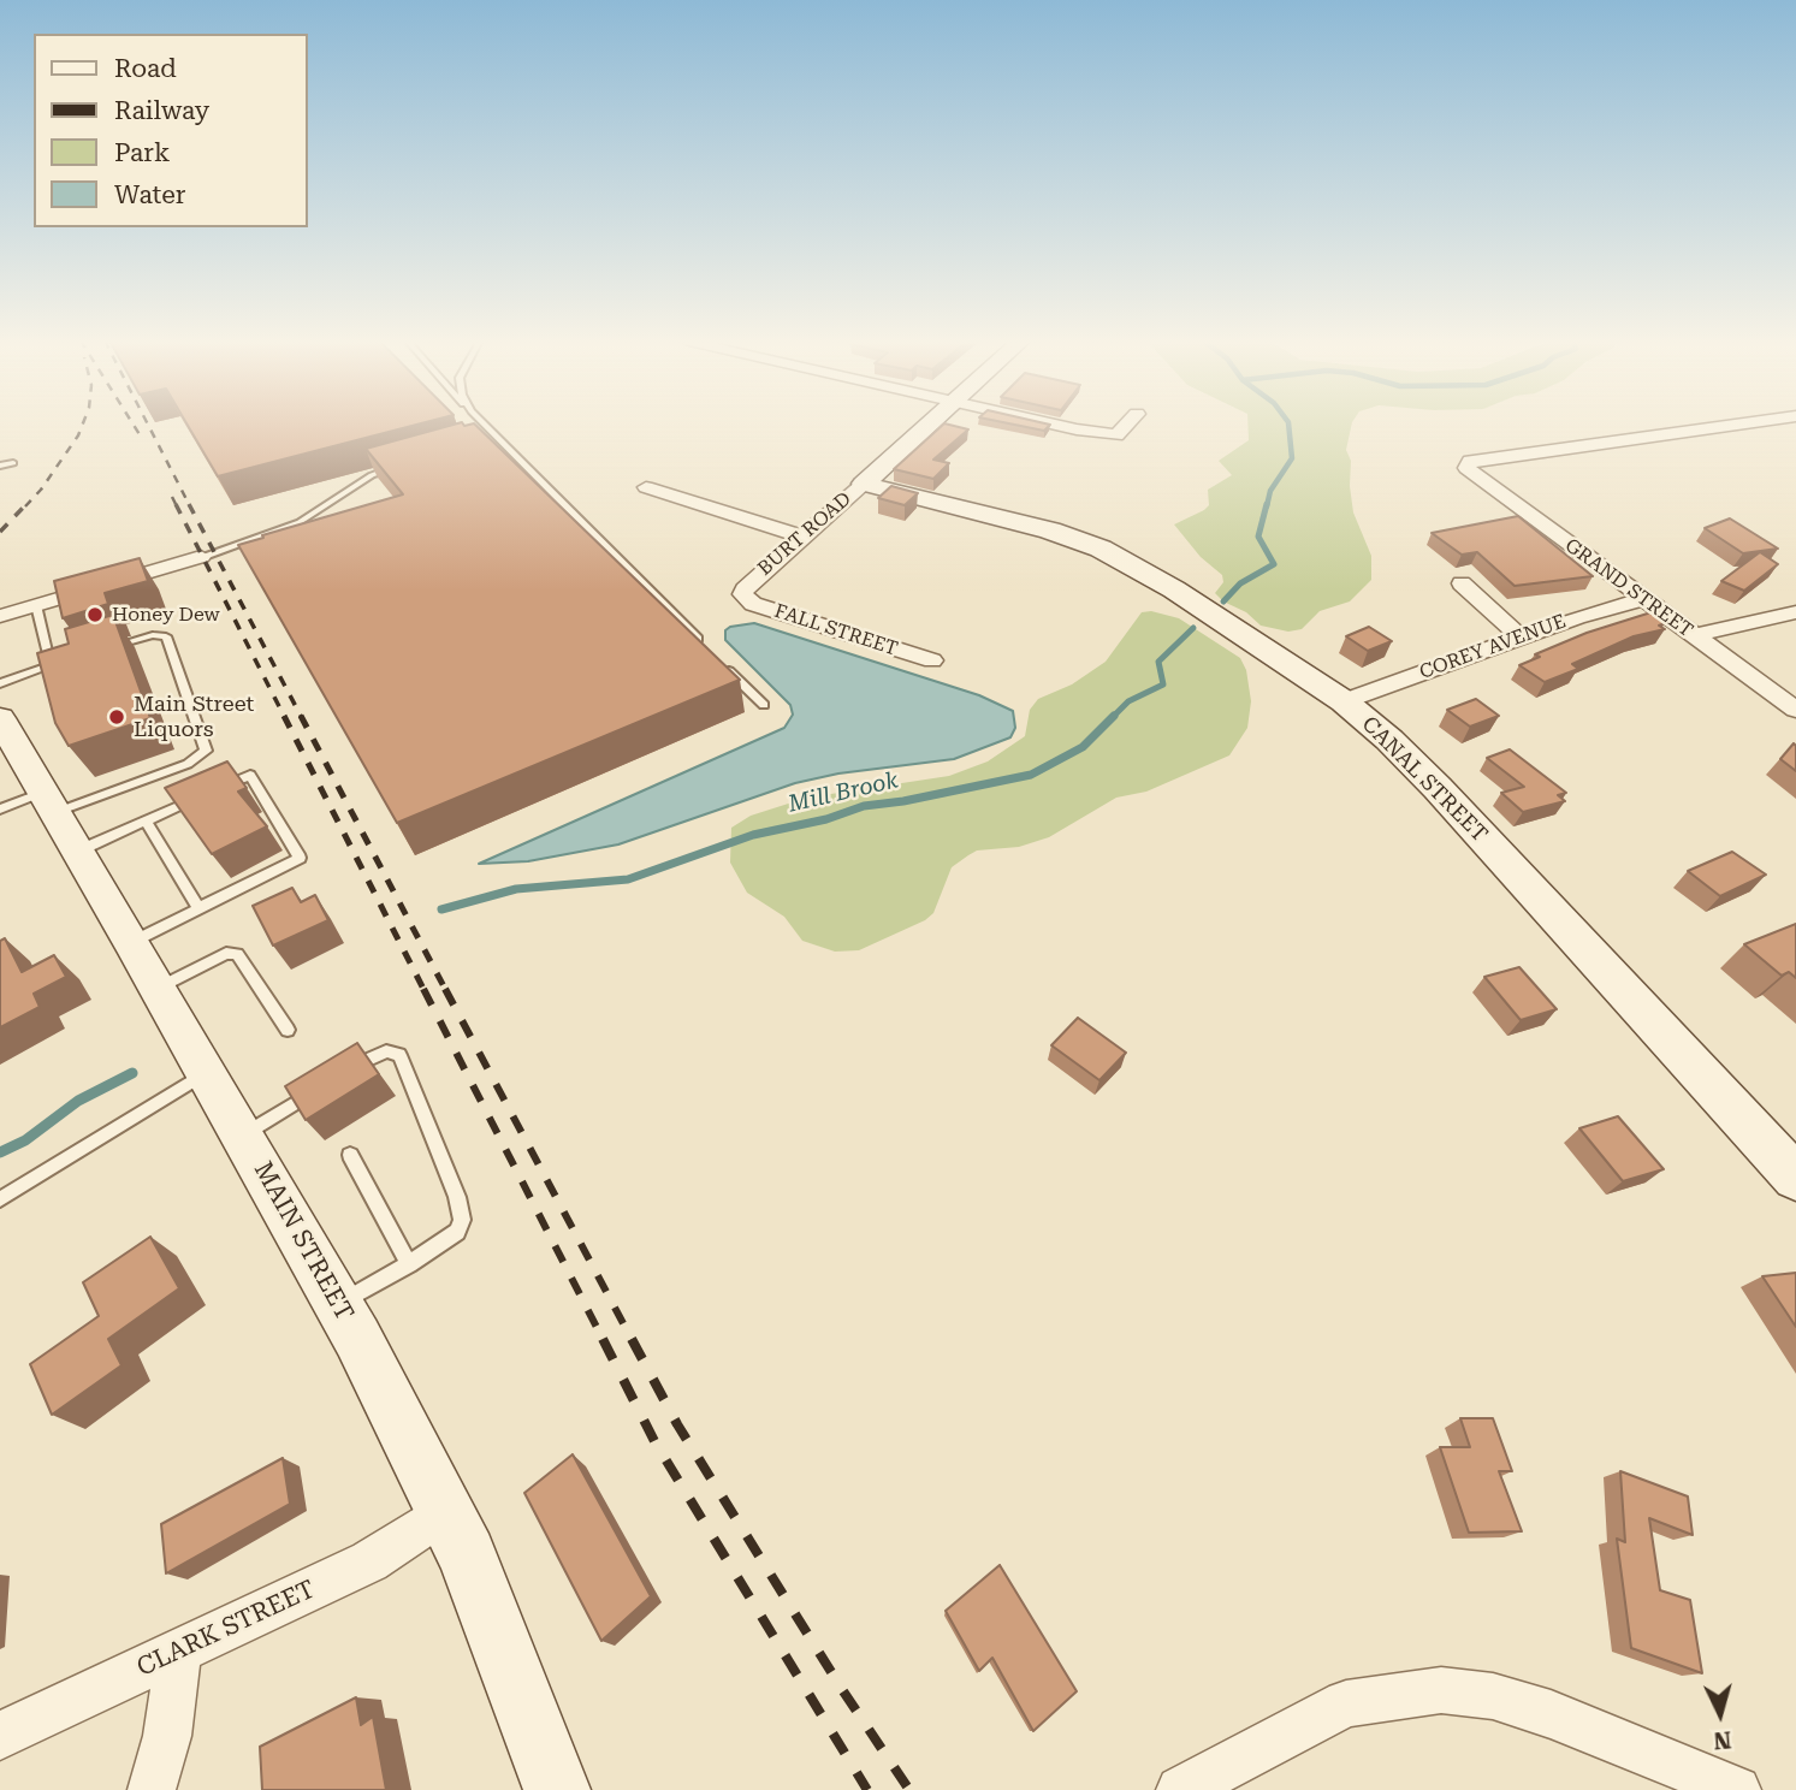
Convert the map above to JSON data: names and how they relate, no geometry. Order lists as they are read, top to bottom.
{
  "streets": {
    "street": [
      "BURT ROAD",
      "GRAND STREET",
      "FALL STREET",
      "COREY AVENUE",
      "CANAL STREET",
      "MAIN STREET",
      "CLARK STREET"
    ]
  },
  "crossings": [
    ["BURT ROAD", "FALL STREET"],
    ["BURT ROAD", "CANAL STREET"],
    ["GRAND STREET", "COREY AVENUE"],
    ["COREY AVENUE", "CANAL STREET"],
    ["MAIN STREET", "CLARK STREET"]
  ],
  "water": ["Mill Brook"],
  "places": ["Honey Dew", "Main Street Liquors"],
  "legend": [
    "Road",
    "Railway",
    "Park",
    "Water"
  ],
  "north": "bottom"
}
